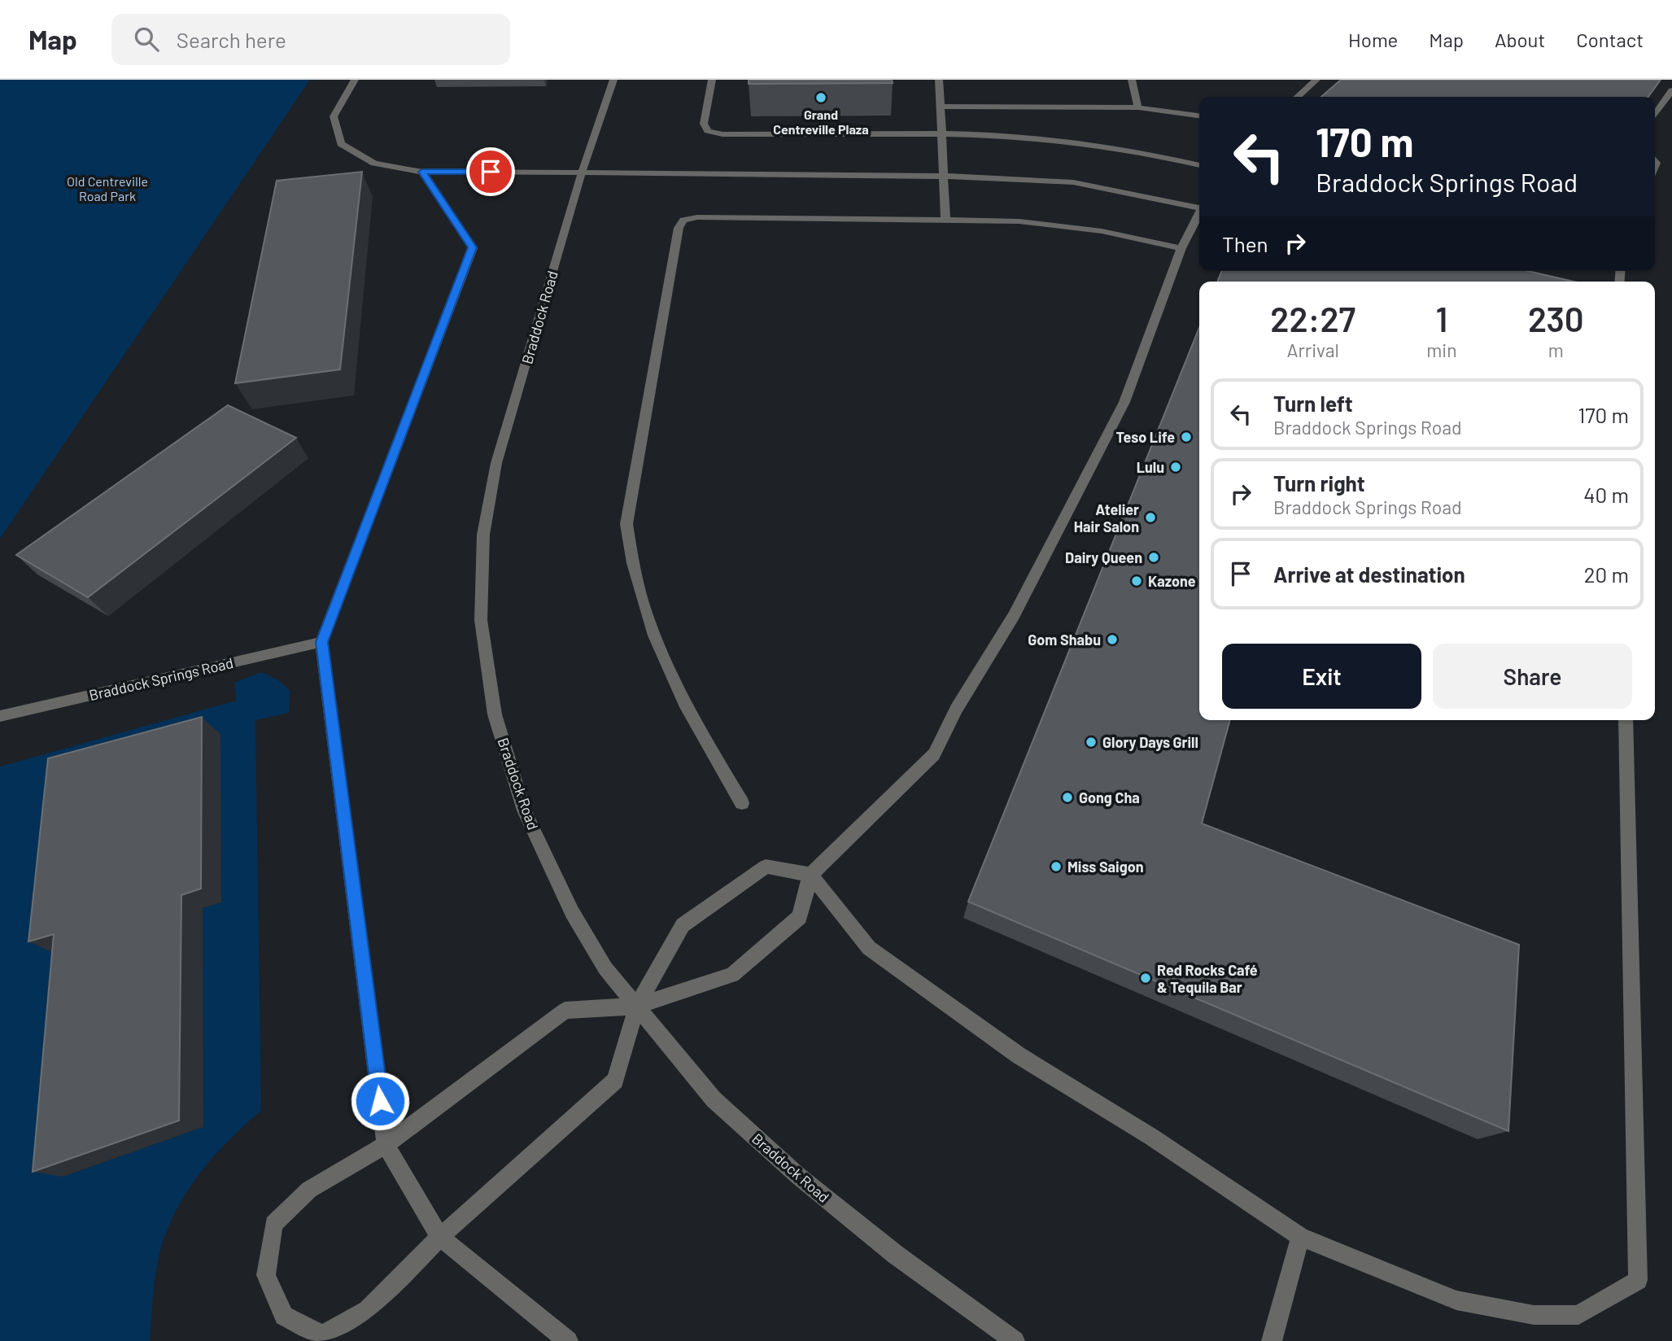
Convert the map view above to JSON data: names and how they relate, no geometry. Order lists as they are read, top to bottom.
{
  "streets": {
    "street": ["Braddock Road", "Braddock Springs Road"]
  },
  "parks": ["Old Centreville Road Park"],
  "places": [
    "Grand Centreville Plaza",
    "Teso Life",
    "Lulu",
    "Atelier Hair Salon",
    "Dairy Queen",
    "Kazone",
    "Gom Shabu",
    "Glory Days Grill",
    "Gong Cha",
    "Miss Saigon",
    "Red Rocks Café & Tequila Bar"
  ],
  "page": {
    "header": "Map",
    "search": "Search here",
    "nav": [
      "Home",
      "Map",
      "About",
      "Contact"
    ],
    "turn": ["170 m", "Braddock Springs Road"],
    "then": "Then",
    "eta": [
      "22:27",
      "Arrival",
      "1",
      "min",
      "230",
      "m"
    ],
    "list": [
      {
        "name": "Turn left",
        "note": "Braddock Springs Road",
        "value": "170 m"
      },
      {
        "name": "Turn right",
        "note": "Braddock Springs Road",
        "value": "40 m"
      },
      {
        "name": "Arrive at destination",
        "value": "20 m"
      }
    ],
    "buttons": ["Exit", "Share"]
  }
}
